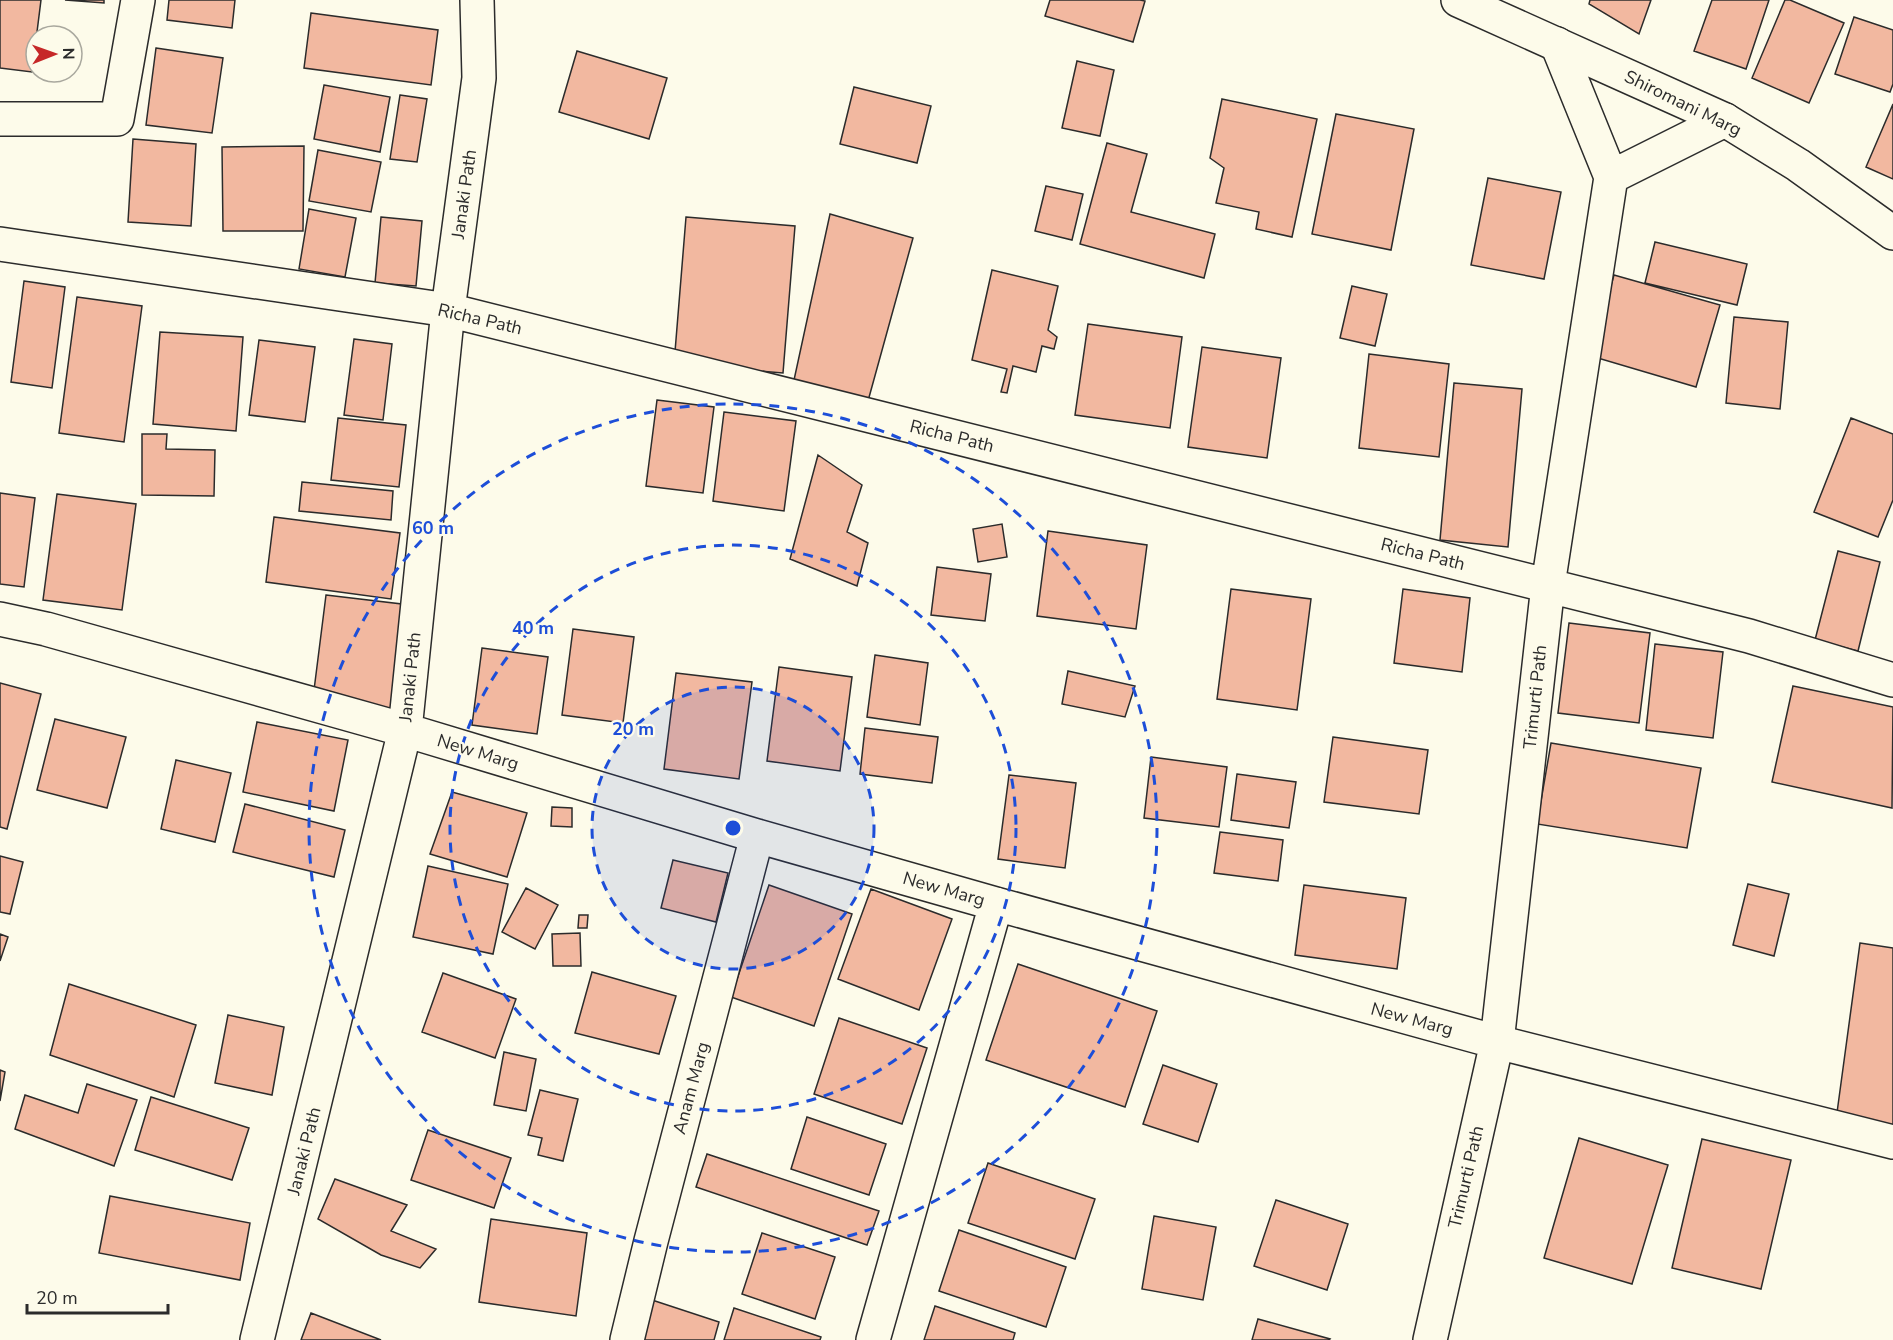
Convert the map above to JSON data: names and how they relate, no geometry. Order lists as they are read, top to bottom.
{
  "streets": {
    "street": [
      "Shiromani Marg",
      "Janaki Path",
      "Richa Path",
      "Trimurti Path",
      "New Marg",
      "Anam Marg"
    ]
  },
  "crossings": [
    ["Janaki Path", "Richa Path"],
    ["Janaki Path", "New Marg"],
    ["Richa Path", "Trimurti Path"],
    ["Trimurti Path", "New Marg"],
    ["New Marg", "Anam Marg"]
  ],
  "scale_bar": "20 m",
  "north": "right",
  "rings": ["60 m", "40 m", "20 m"]
}
